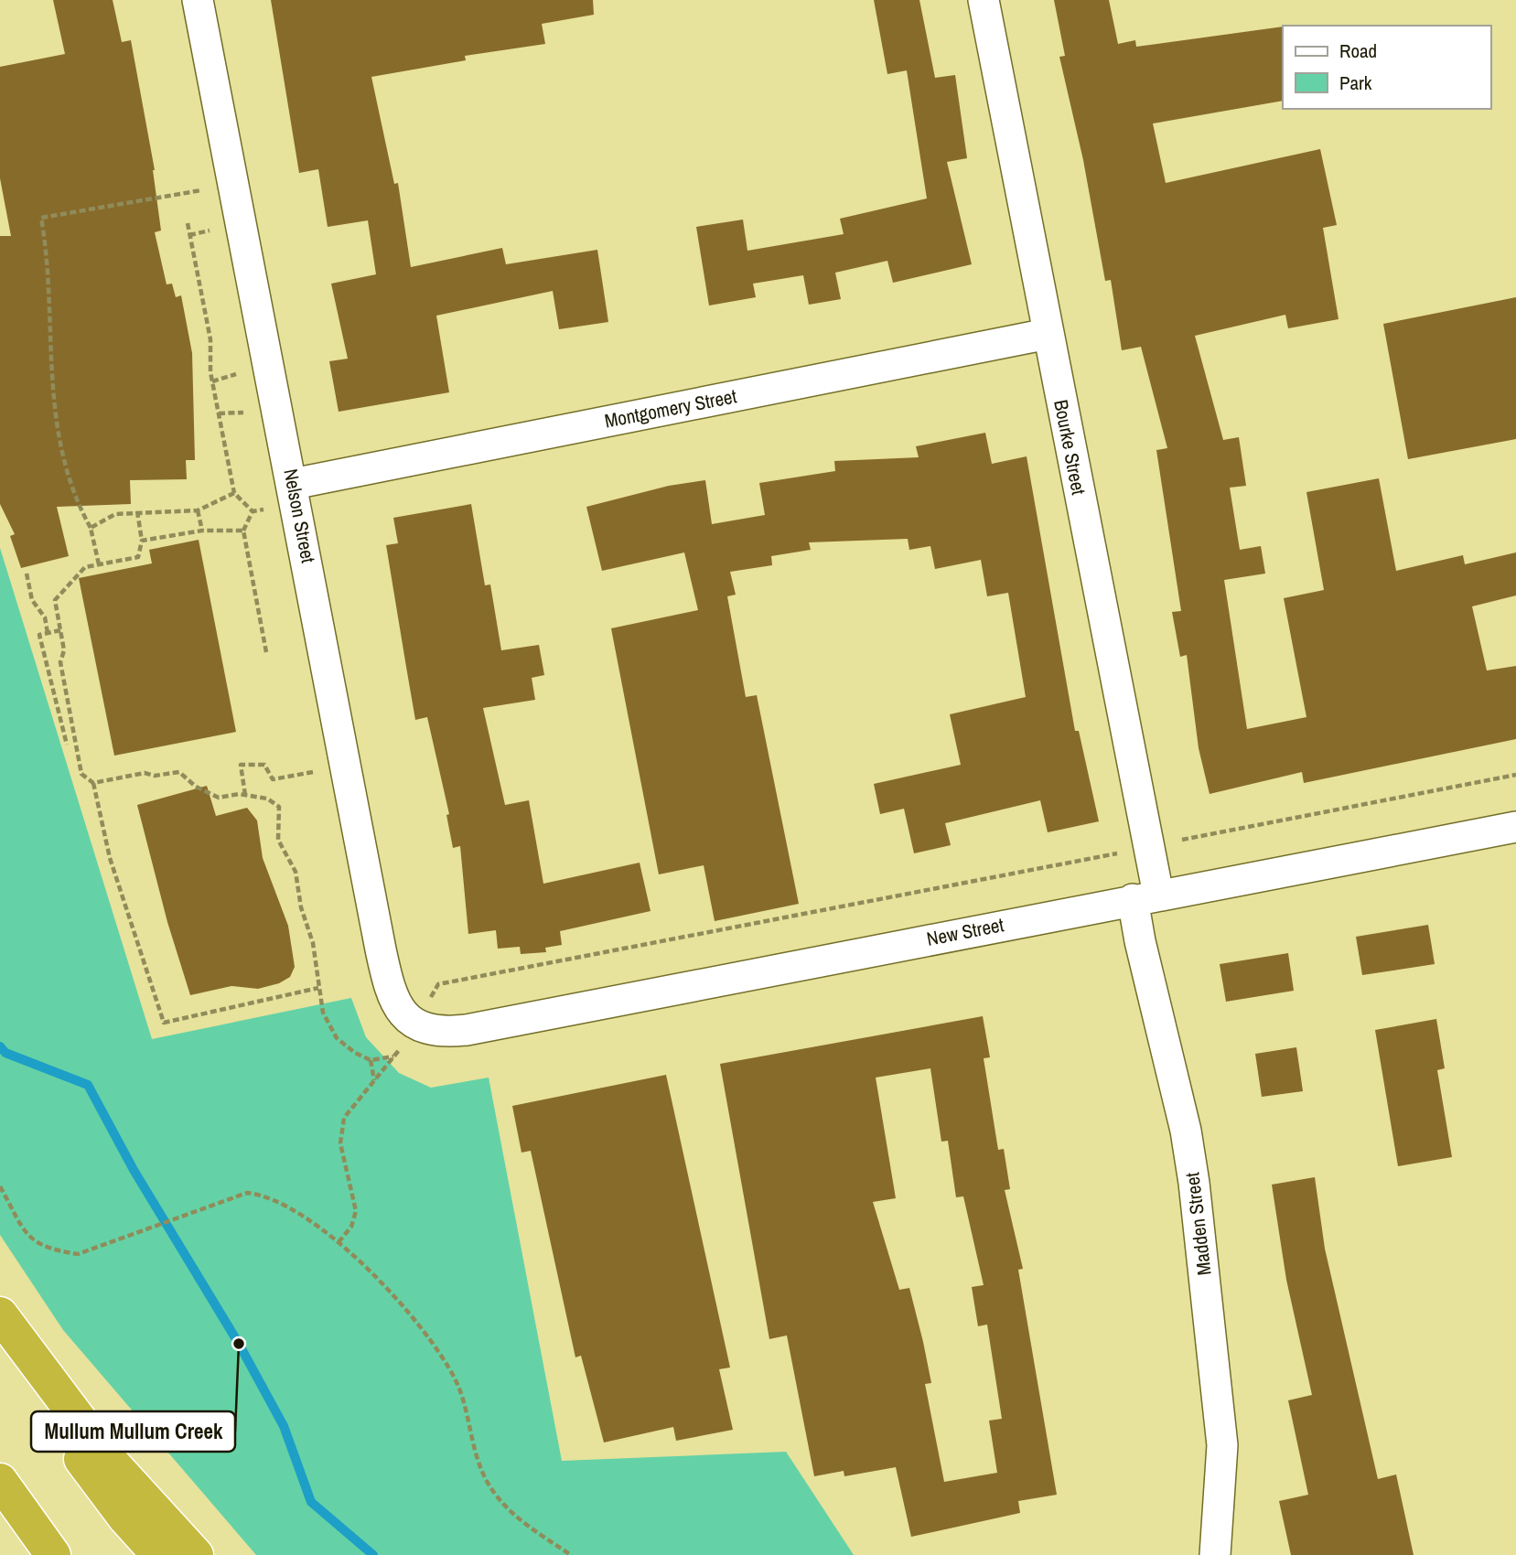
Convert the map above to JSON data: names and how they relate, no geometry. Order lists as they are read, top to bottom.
{
  "streets": {
    "street": [
      "Montgomery Street",
      "Bourke Street",
      "Nelson Street",
      "New Street",
      "Madden Street"
    ]
  },
  "crossings": [
    ["Montgomery Street", "Bourke Street"],
    ["Montgomery Street", "Nelson Street"],
    ["Bourke Street", "New Street"],
    ["Bourke Street", "Madden Street"],
    ["Nelson Street", "New Street"],
    ["New Street", "Madden Street"]
  ],
  "places": ["Mullum Mullum Creek"],
  "legend": ["Road", "Park"]
}
